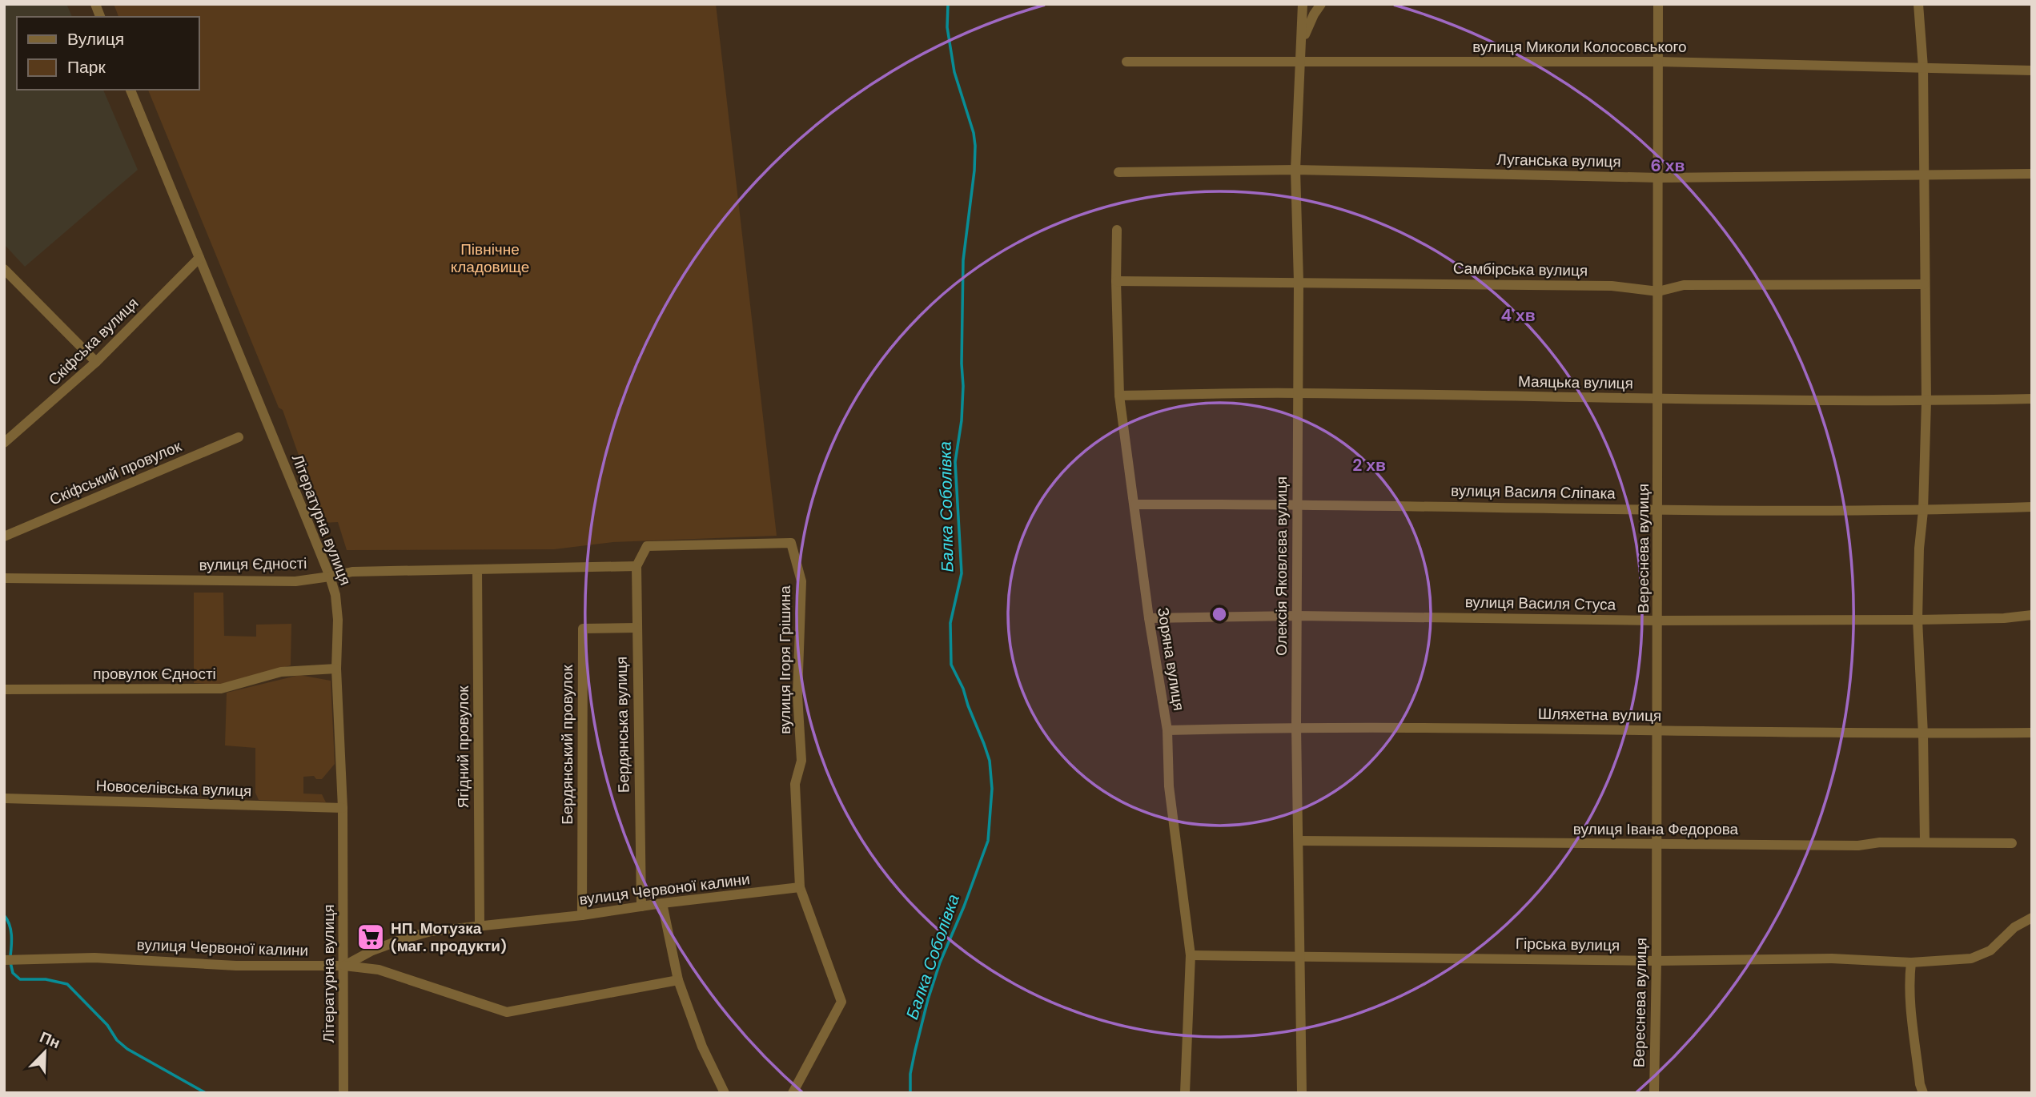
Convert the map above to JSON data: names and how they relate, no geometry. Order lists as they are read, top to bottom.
{
  "streets": {
    "street": [
      "вулиця Миколи Колосовського",
      "Луганська вулиця",
      "Самбірська вулиця",
      "Скіфська вулиця",
      "Маяцька вулиця",
      "Скіфський провулок",
      "вулиця Василя Сліпака",
      "Літературна вулиця",
      "Вереснева вулиця",
      "вулиця Єдності",
      "Олексія Яковлєва вулиця",
      "вулиця Василя Стуса",
      "Зоряна вулиця",
      "вулиця Ігоря Грішина",
      "провулок Єдності",
      "Шляхетна вулиця",
      "Бердянська вулиця",
      "Бердянський провулок",
      "Ягідний провулок",
      "Новоселівська вулиця",
      "вулиця Івана Федорова",
      "вулиця Червоної калини",
      "Гірська вулиця"
    ]
  },
  "crossings": [
    ["вулиця Миколи Колосовського", "Вереснева вулиця"],
    ["вулиця Миколи Колосовського", "Олексія Яковлєва вулиця"],
    ["Луганська вулиця", "Вереснева вулиця"],
    ["Луганська вулиця", "Олексія Яковлєва вулиця"],
    ["Самбірська вулиця", "Вереснева вулиця"],
    ["Самбірська вулиця", "Олексія Яковлєва вулиця"],
    ["Самбірська вулиця", "Зоряна вулиця"],
    ["Скіфська вулиця", "Літературна вулиця"],
    ["Маяцька вулиця", "Вереснева вулиця"],
    ["Маяцька вулиця", "Олексія Яковлєва вулиця"],
    ["Маяцька вулиця", "Зоряна вулиця"],
    ["вулиця Василя Сліпака", "Вереснева вулиця"],
    ["вулиця Василя Сліпака", "Олексія Яковлєва вулиця"],
    ["вулиця Василя Сліпака", "Зоряна вулиця"],
    ["Літературна вулиця", "вулиця Єдності"],
    ["Літературна вулиця", "провулок Єдності"],
    ["Літературна вулиця", "Новоселівська вулиця"],
    ["Літературна вулиця", "вулиця Червоної калини"],
    ["Вереснева вулиця", "вулиця Василя Стуса"],
    ["Вереснева вулиця", "Шляхетна вулиця"],
    ["Вереснева вулиця", "вулиця Івана Федорова"],
    ["Вереснева вулиця", "Гірська вулиця"],
    ["вулиця Єдності", "Бердянська вулиця"],
    ["вулиця Єдності", "Ягідний провулок"],
    ["Олексія Яковлєва вулиця", "вулиця Василя Стуса"],
    ["Олексія Яковлєва вулиця", "Шляхетна вулиця"],
    ["Олексія Яковлєва вулиця", "вулиця Івана Федорова"],
    ["Олексія Яковлєва вулиця", "Гірська вулиця"],
    ["вулиця Василя Стуса", "Зоряна вулиця"],
    ["Зоряна вулиця", "Шляхетна вулиця"],
    ["Зоряна вулиця", "Гірська вулиця"],
    ["вулиця Ігоря Грішина", "Бердянська вулиця"],
    ["вулиця Ігоря Грішина", "вулиця Червоної калини"],
    ["Бердянська вулиця", "Бердянський провулок"],
    ["Бердянська вулиця", "вулиця Червоної калини"],
    ["Бердянський провулок", "вулиця Червоної калини"],
    ["Ягідний провулок", "вулиця Червоної калини"]
  ],
  "water": ["Балка Соболівка"],
  "parks": ["Північне кладовище"],
  "places": {
    "supermarket": ["НП. Мотузка (маг. продукти)"]
  },
  "legend": ["Вулиця", "Парк"],
  "north": "top right",
  "rings": ["6 хв", "4 хв", "2 хв"]
}
